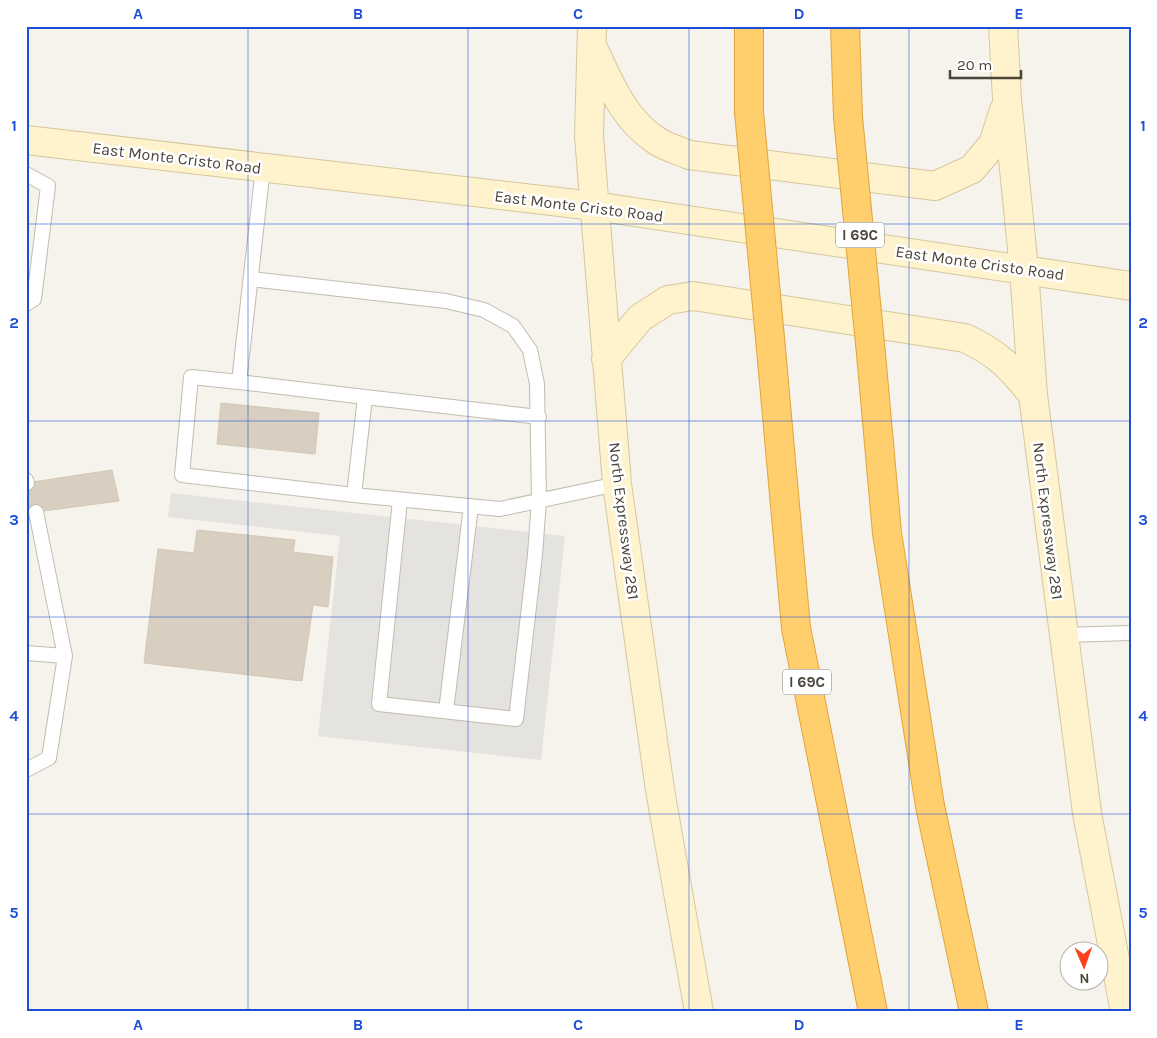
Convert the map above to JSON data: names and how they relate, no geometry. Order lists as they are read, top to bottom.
{
  "streets": {
    "highway": ["I 69C"],
    "main road": ["East Monte Cristo Road", "North Expressway 281"]
  },
  "crossings": [
    ["East Monte Cristo Road", "North Expressway 281"]
  ],
  "scale_bar": "20 m",
  "north": "bottom",
  "grid": {
    "columns": [
      "A",
      "B",
      "C",
      "D",
      "E"
    ],
    "rows": [
      "1",
      "2",
      "3",
      "4",
      "5"
    ]
  }
}
